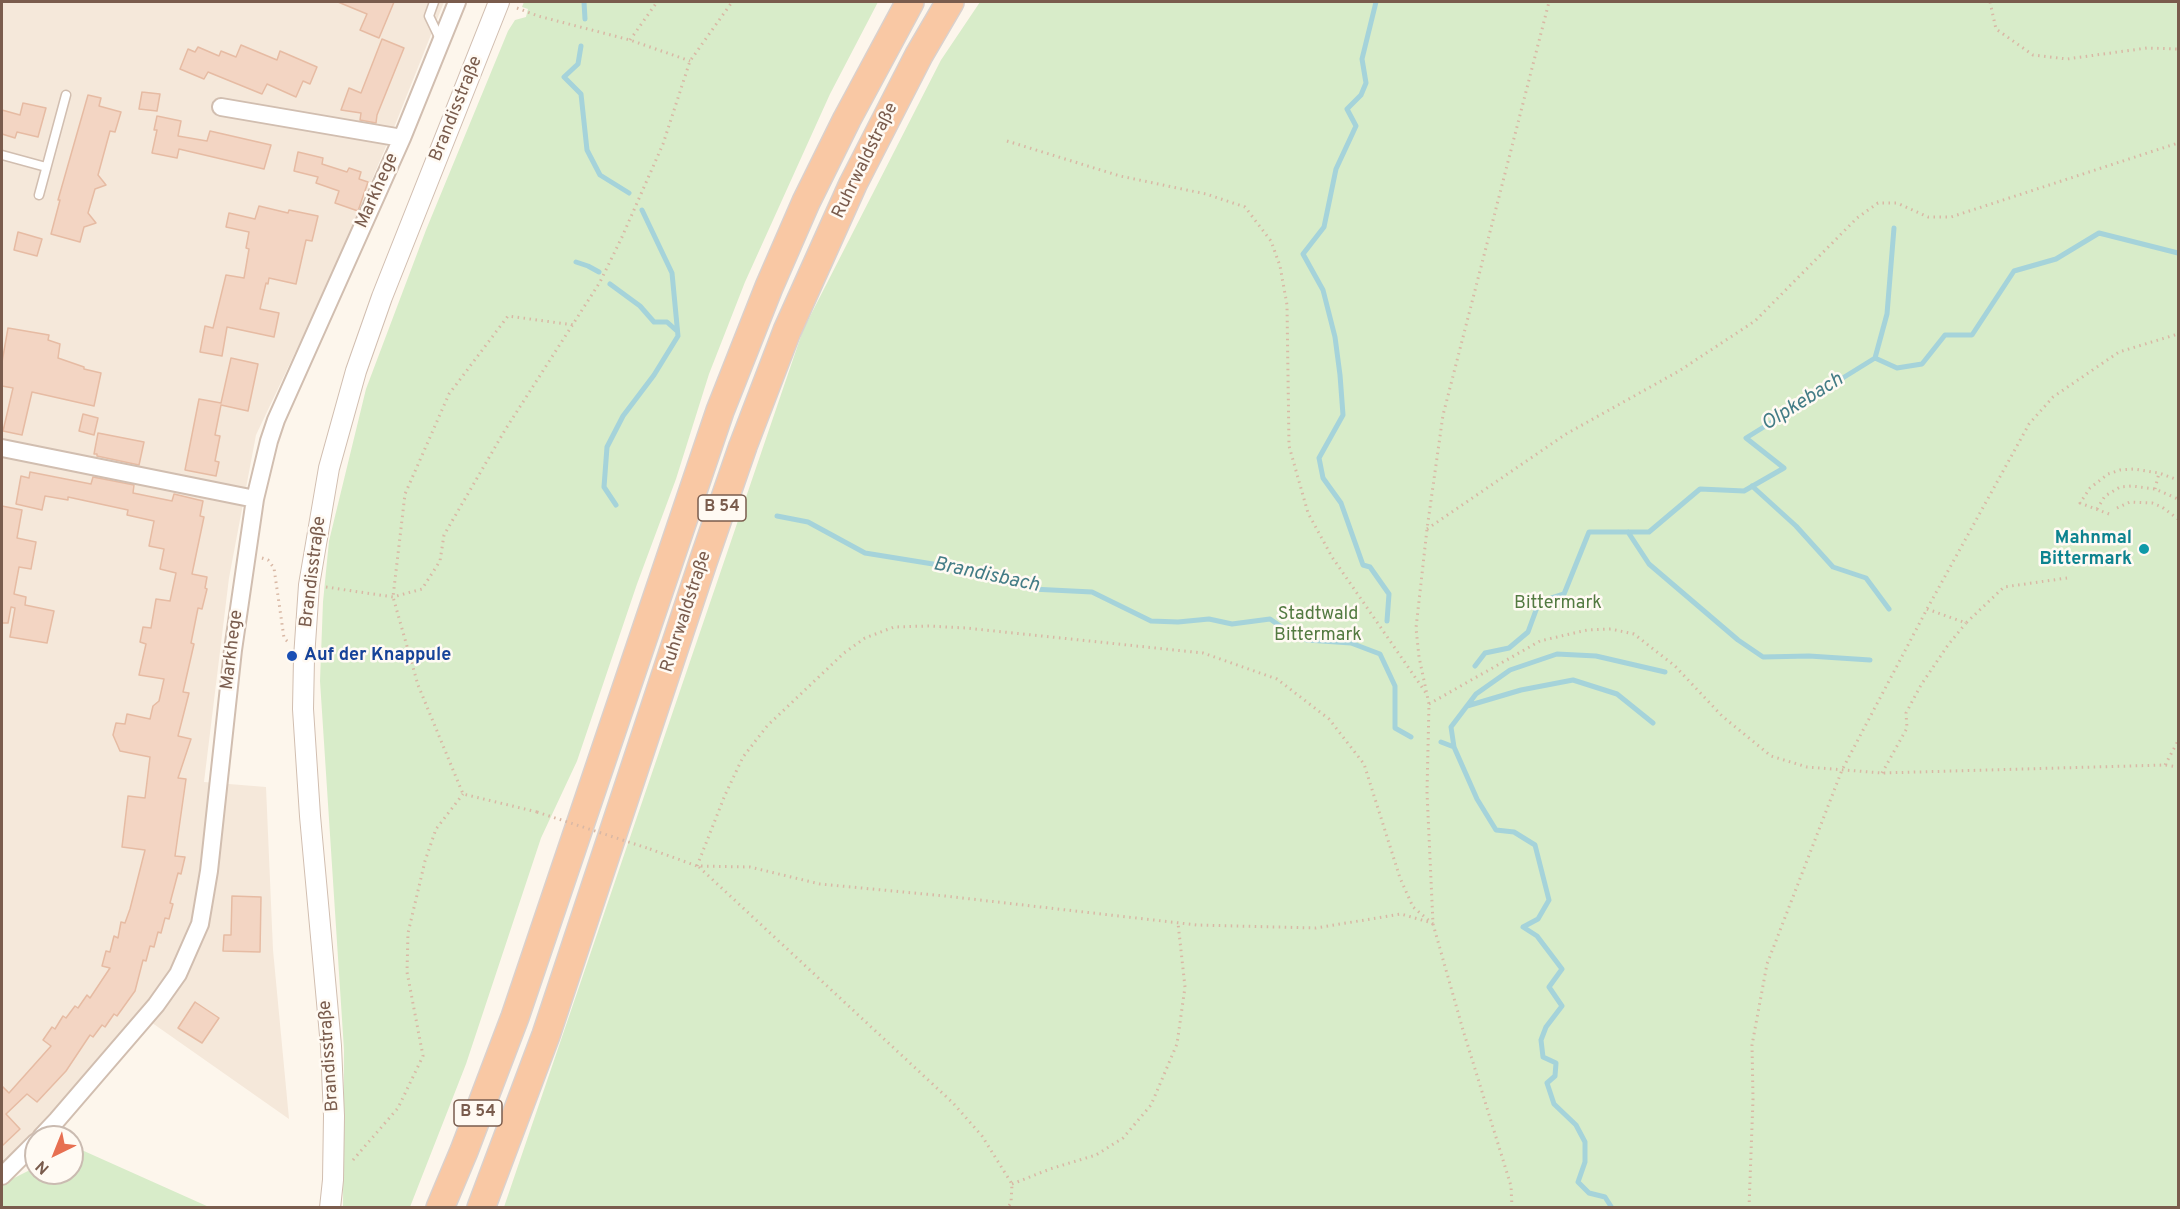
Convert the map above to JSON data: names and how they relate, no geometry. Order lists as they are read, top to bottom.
{
  "streets": {
    "highway": ["Ruhrwaldstraße", "B 54"],
    "street": ["Brandisstraße", "Markhege"]
  },
  "water": ["Olpkebach", "Brandisbach"],
  "parks": ["Bittermark", "Stadtwald Bittermark"],
  "places": ["Mahnmal Bittermark", "Auf der Knappule"],
  "north": "bottom left"
}
